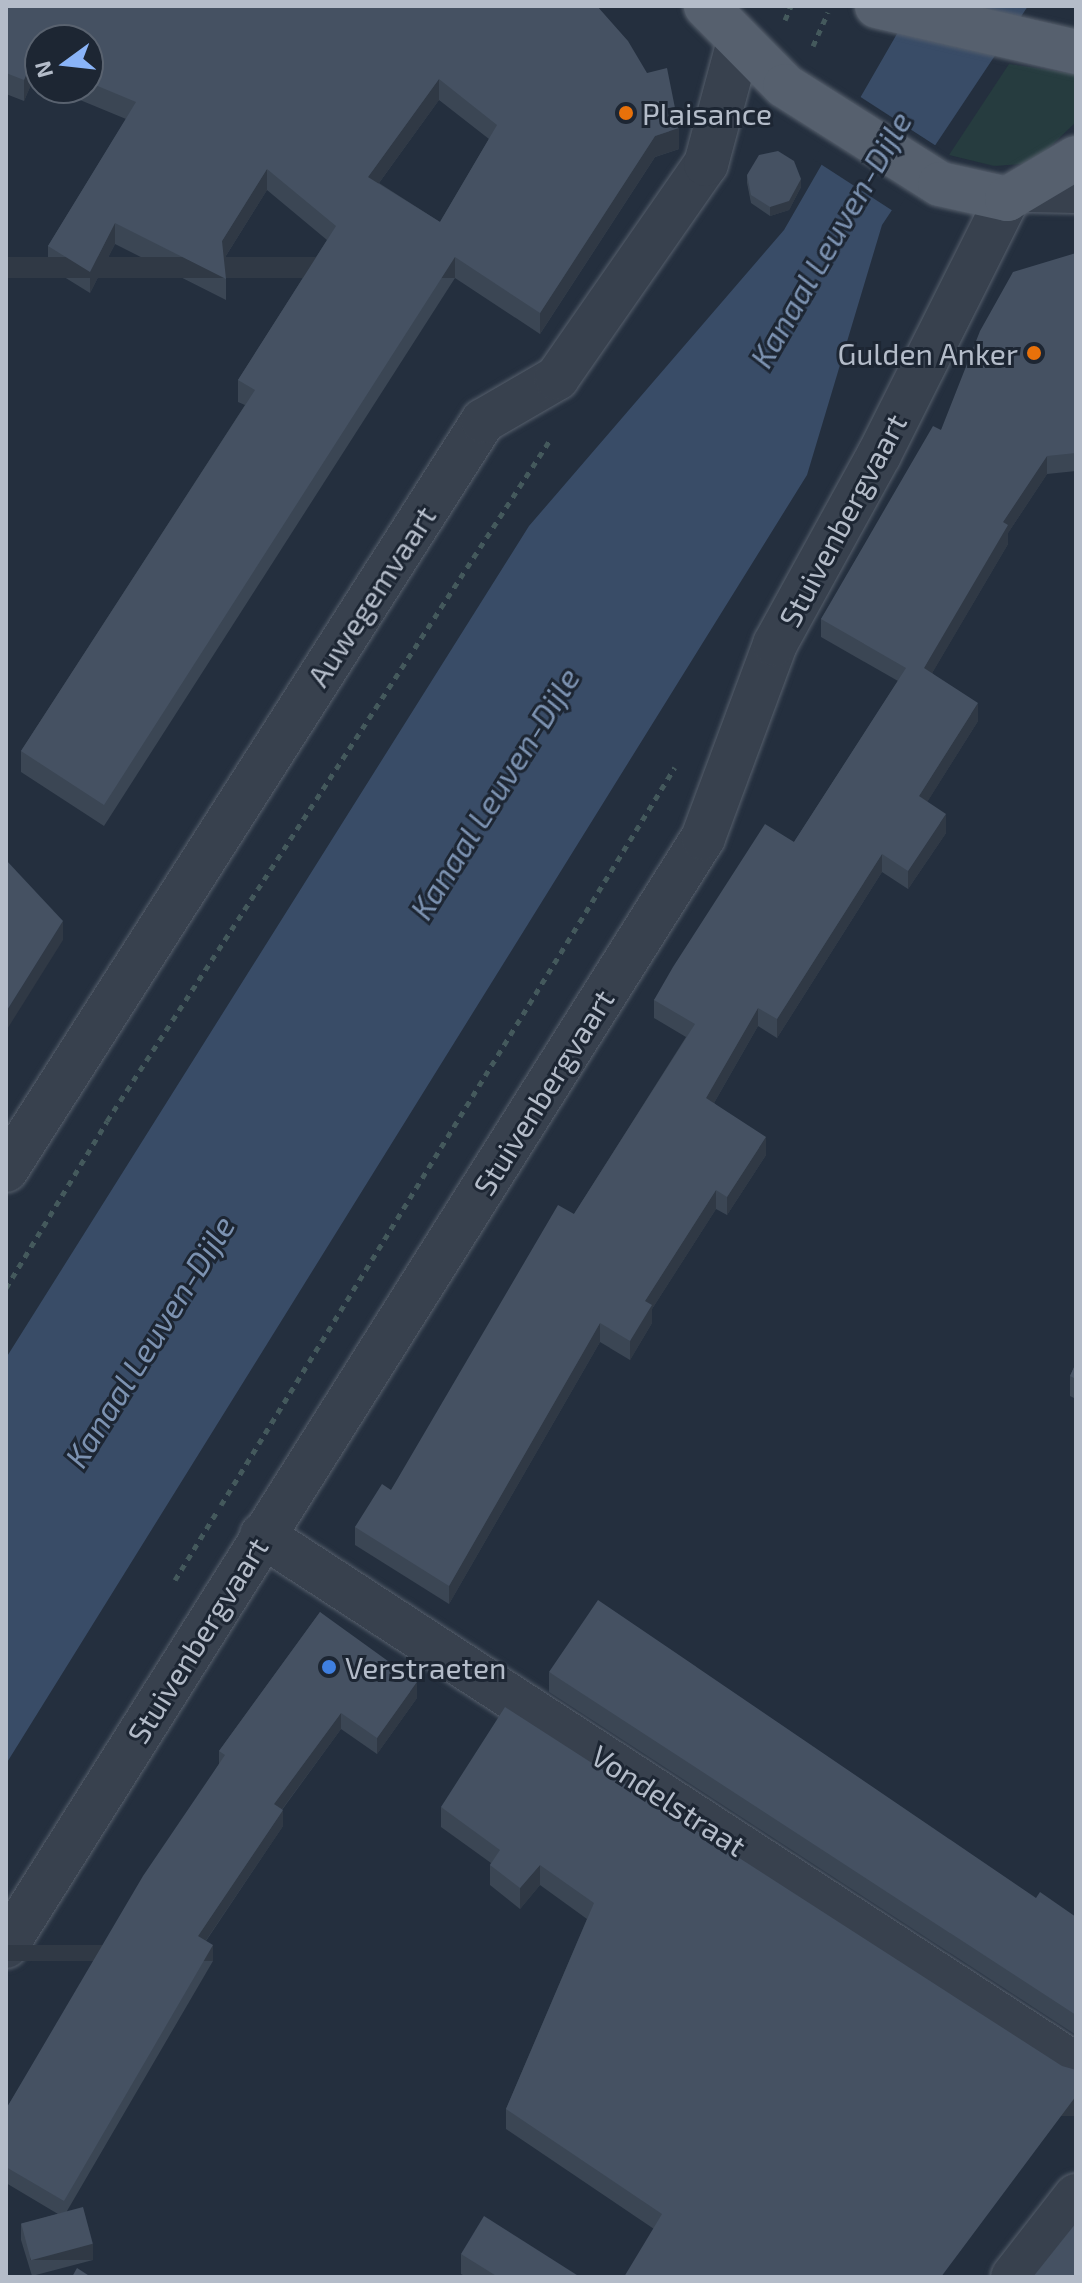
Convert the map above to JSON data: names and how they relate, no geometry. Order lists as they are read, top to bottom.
{
  "streets": {
    "street": ["Stuivenbergvaart", "Auwegemvaart", "Vondelstraat"]
  },
  "crossings": [
    ["Stuivenbergvaart", "Vondelstraat"]
  ],
  "water": ["Kanaal Leuven-Dijle"],
  "places": ["Plaisance", "Gulden Anker", "Verstraeten"],
  "north": "left"
}
